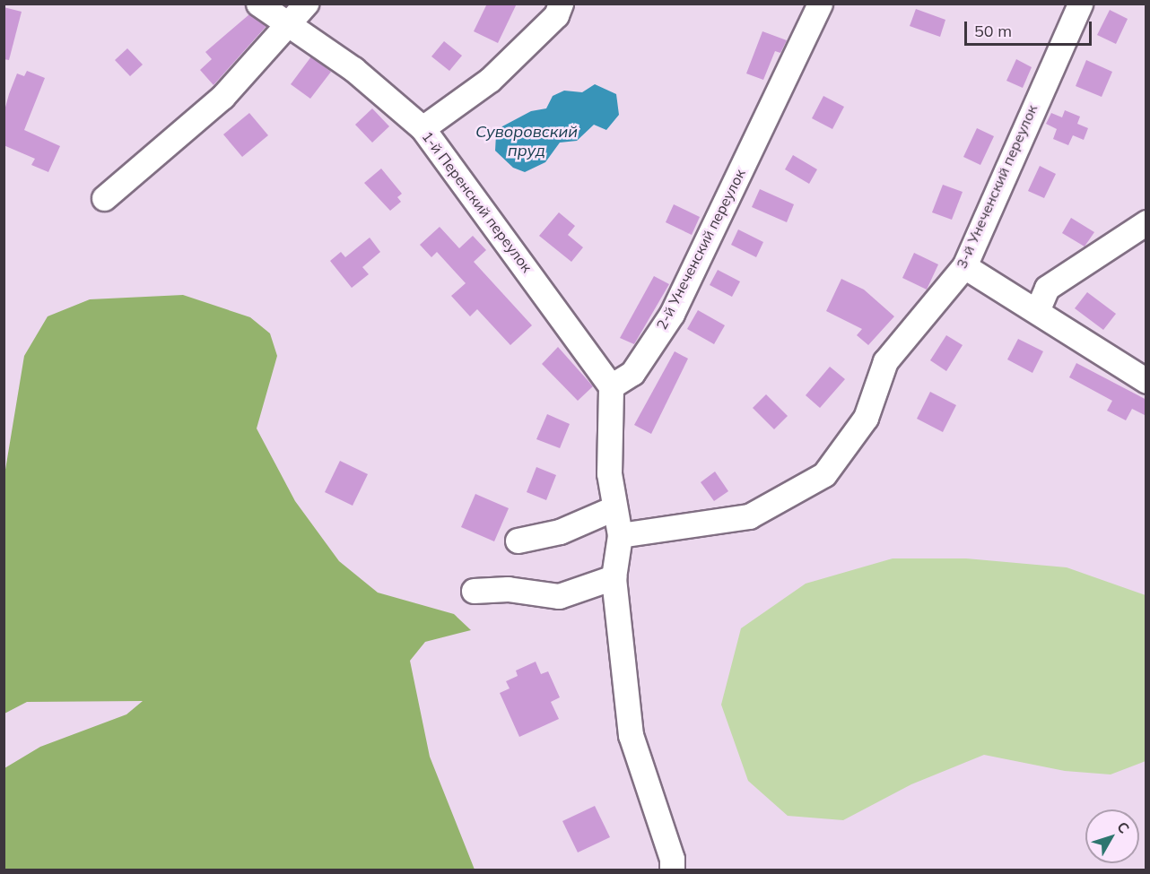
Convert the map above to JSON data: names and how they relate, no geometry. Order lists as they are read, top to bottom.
{
  "streets": {
    "street": ["3-й Унеченский переулок", "1-й Перенский переулок", "2-й Унеченский переулок"]
  },
  "crossings": [
    ["1-й Перенский переулок", "2-й Унеченский переулок"]
  ],
  "water": ["Суворовский пруд"],
  "scale_bar": "50 m",
  "north": "top right"
}
